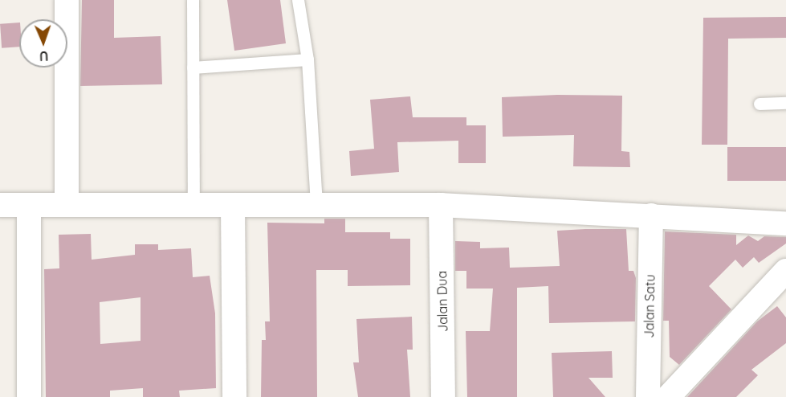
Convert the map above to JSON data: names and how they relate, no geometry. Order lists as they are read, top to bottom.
{
  "streets": {
    "street": ["Jalan Dua", "Jalan Satu"]
  },
  "north": "bottom"
}
